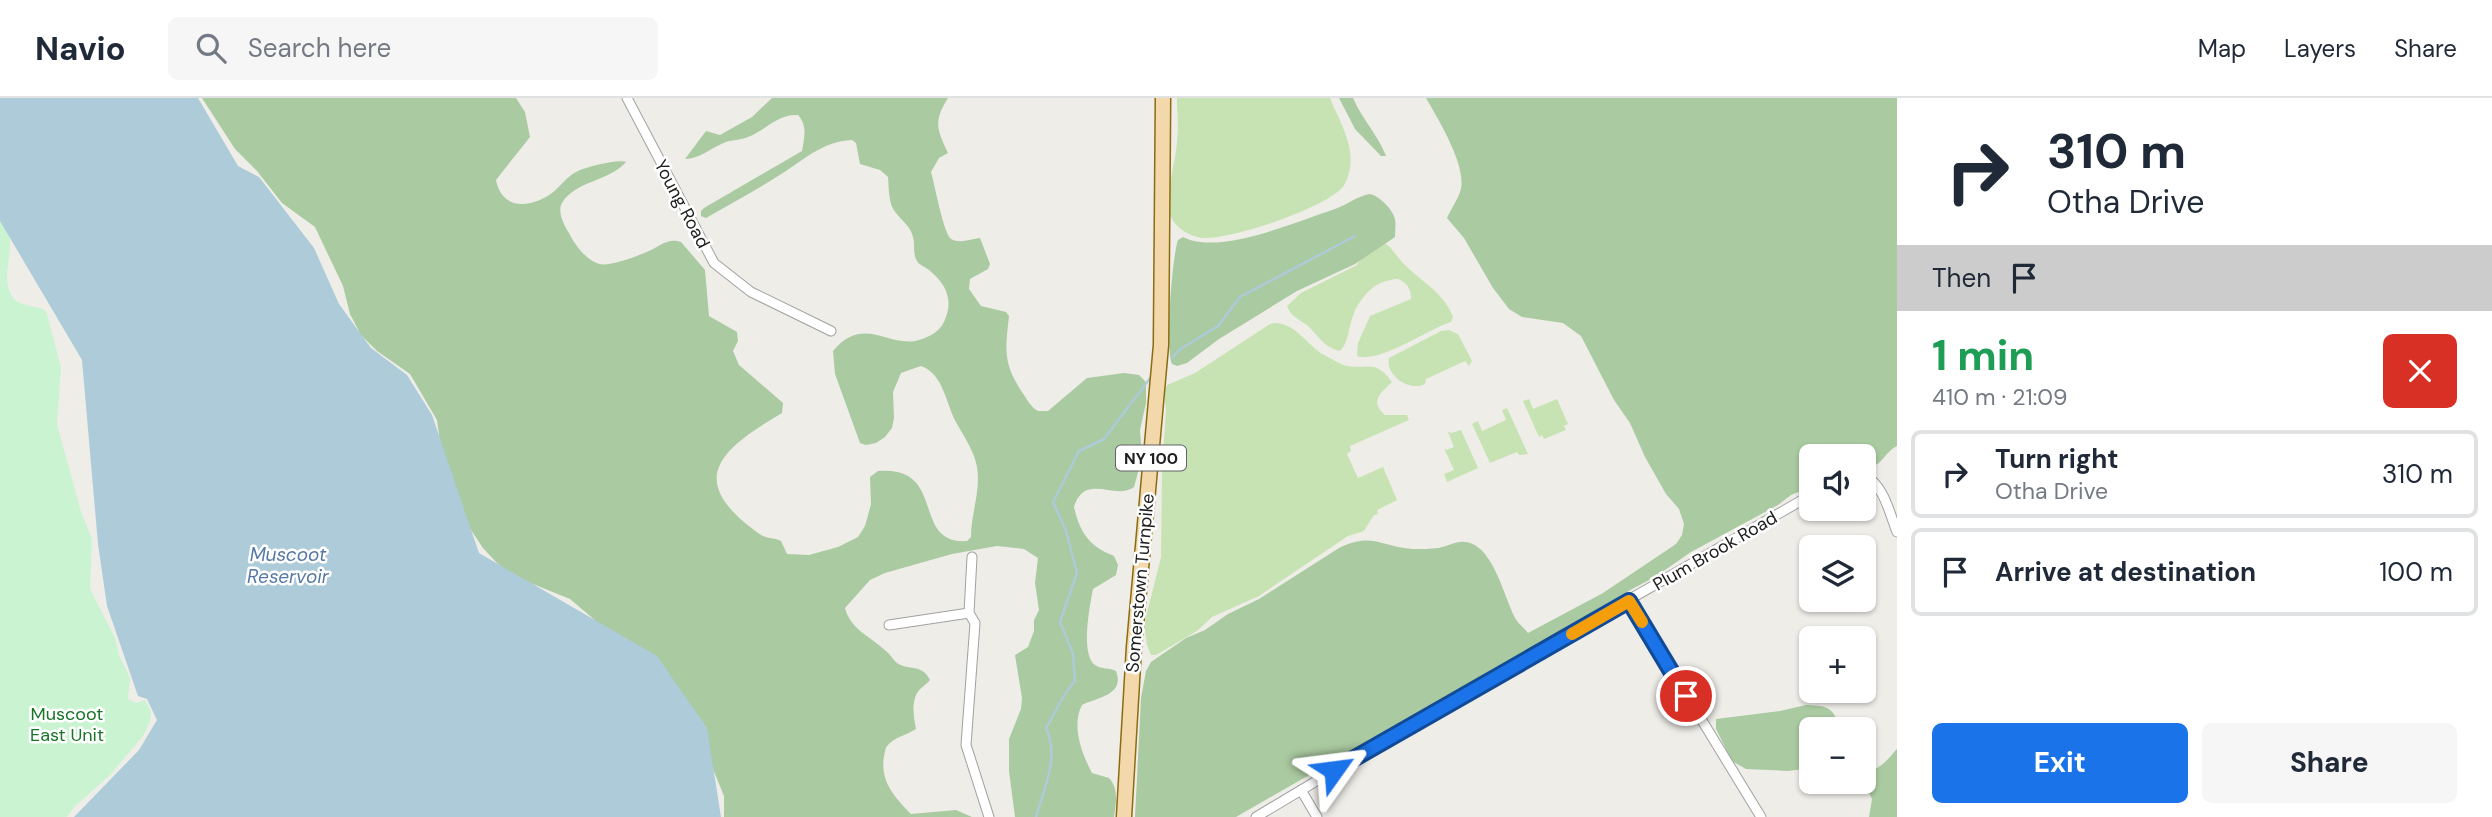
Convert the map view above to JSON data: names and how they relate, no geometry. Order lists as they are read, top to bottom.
{
  "streets": {
    "main road": ["NY 100", "Somerstown Turnpike"],
    "street": ["Young Road", "Plum Brook Road"]
  },
  "water": ["Muscoot Reservoir"],
  "parks": ["Muscoot East Unit"],
  "page": {
    "header": "Navio",
    "search": "Search here",
    "nav": ["Map", "Layers", "Share"],
    "turn": ["310 m", "Otha Drive"],
    "then": "Then",
    "heading": ["1 min", "410 m · 21:09"],
    "list": [
      {
        "name": "Turn right",
        "note": "Otha Drive",
        "value": "310 m"
      },
      {
        "name": "Arrive at destination",
        "value": "100 m"
      }
    ],
    "map_buttons": ["+", "−"],
    "buttons": ["Exit", "Share"]
  }
}
